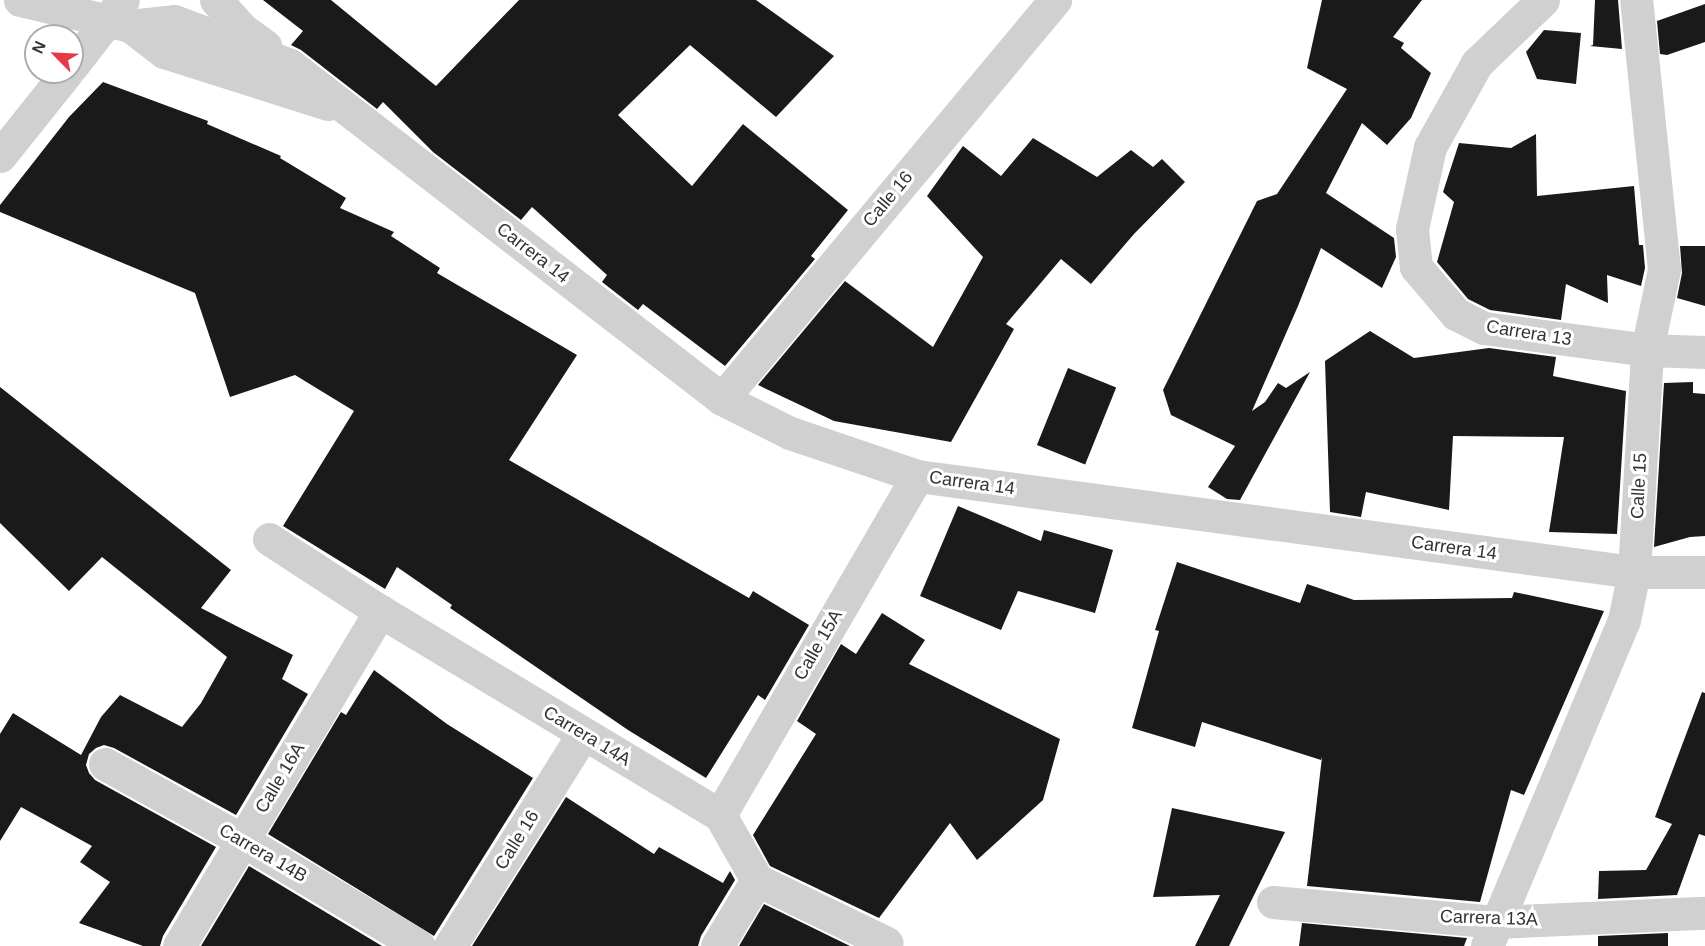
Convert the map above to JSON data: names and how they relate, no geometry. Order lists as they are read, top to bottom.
{
  "streets": {
    "street": [
      "Calle 16",
      "Carrera 14",
      "Carrera 13",
      "Calle 15",
      "Calle 15A",
      "Carrera 14A",
      "Calle 16A",
      "Carrera 14B",
      "Carrera 13A"
    ]
  },
  "crossings": [
    ["Calle 16", "Carrera 14"],
    ["Calle 16", "Carrera 14A"],
    ["Carrera 14", "Calle 15"],
    ["Carrera 14", "Calle 15A"],
    ["Carrera 13", "Calle 15"],
    ["Calle 15", "Carrera 13A"],
    ["Calle 15A", "Carrera 14A"],
    ["Carrera 14A", "Calle 16A"],
    ["Calle 16A", "Carrera 14B"]
  ],
  "north": "top left"
}
